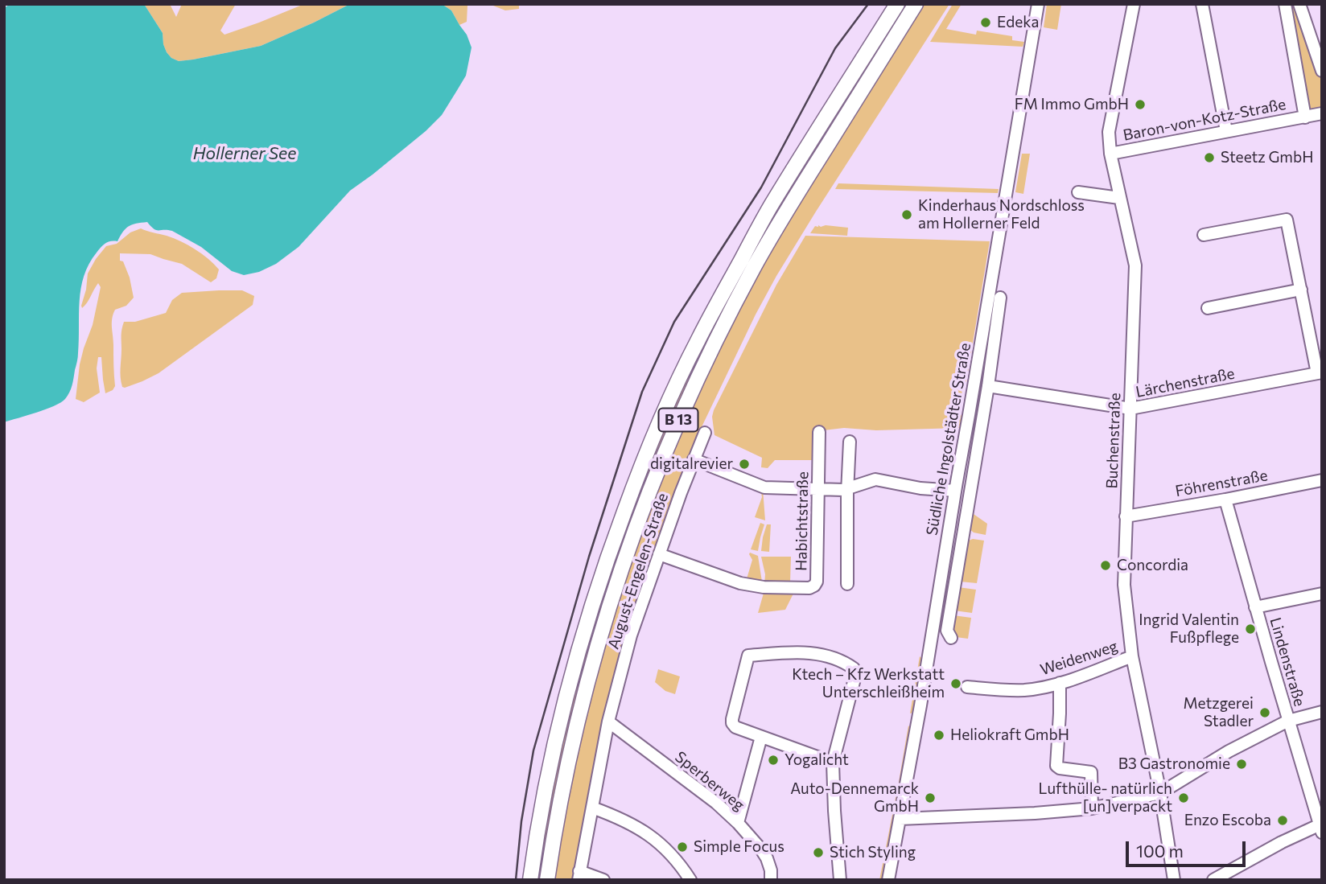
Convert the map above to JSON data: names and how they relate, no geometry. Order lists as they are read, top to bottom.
{
  "streets": {
    "main road": ["B 13"],
    "street": [
      "Baron-von-Kotz-Straße",
      "Lärchenstraße",
      "Südliche Ingolstädter Straße",
      "Buchenstraße",
      "Föhrenstraße",
      "Habichtstraße",
      "August-Engelen-Straße",
      "Weidenweg",
      "Lindenstraße",
      "Sperberweg"
    ]
  },
  "crossings": [
    ["Baron-von-Kotz-Straße", "Buchenstraße"],
    ["Lärchenstraße", "Buchenstraße"],
    ["Buchenstraße", "Föhrenstraße"],
    ["Buchenstraße", "Weidenweg"],
    ["Föhrenstraße", "Lindenstraße"],
    ["Habichtstraße", "August-Engelen-Straße"],
    ["August-Engelen-Straße", "Sperberweg"]
  ],
  "water": ["Hollerner See"],
  "places": [
    "Edeka",
    "FM Immo GmbH",
    "Steetz GmbH",
    "Kinderhaus Nordschloss am Hollerner Feld",
    "digitalrevier",
    "Concordia",
    "Ingrid Valentin Fußpflege",
    "Ktech – Kfz Werkstatt Unterschleißheim",
    "Metzgerei Stadler",
    "Heliokraft GmbH",
    "Yogalicht",
    "B3 Gastronomie",
    "Auto-Dennemarck GmbH",
    "Lufthülle- natürlich [un]verpackt",
    "Enzo Escoba",
    "Simple Focus",
    "Stich Styling"
  ],
  "scale_bar": "100 m"
}
